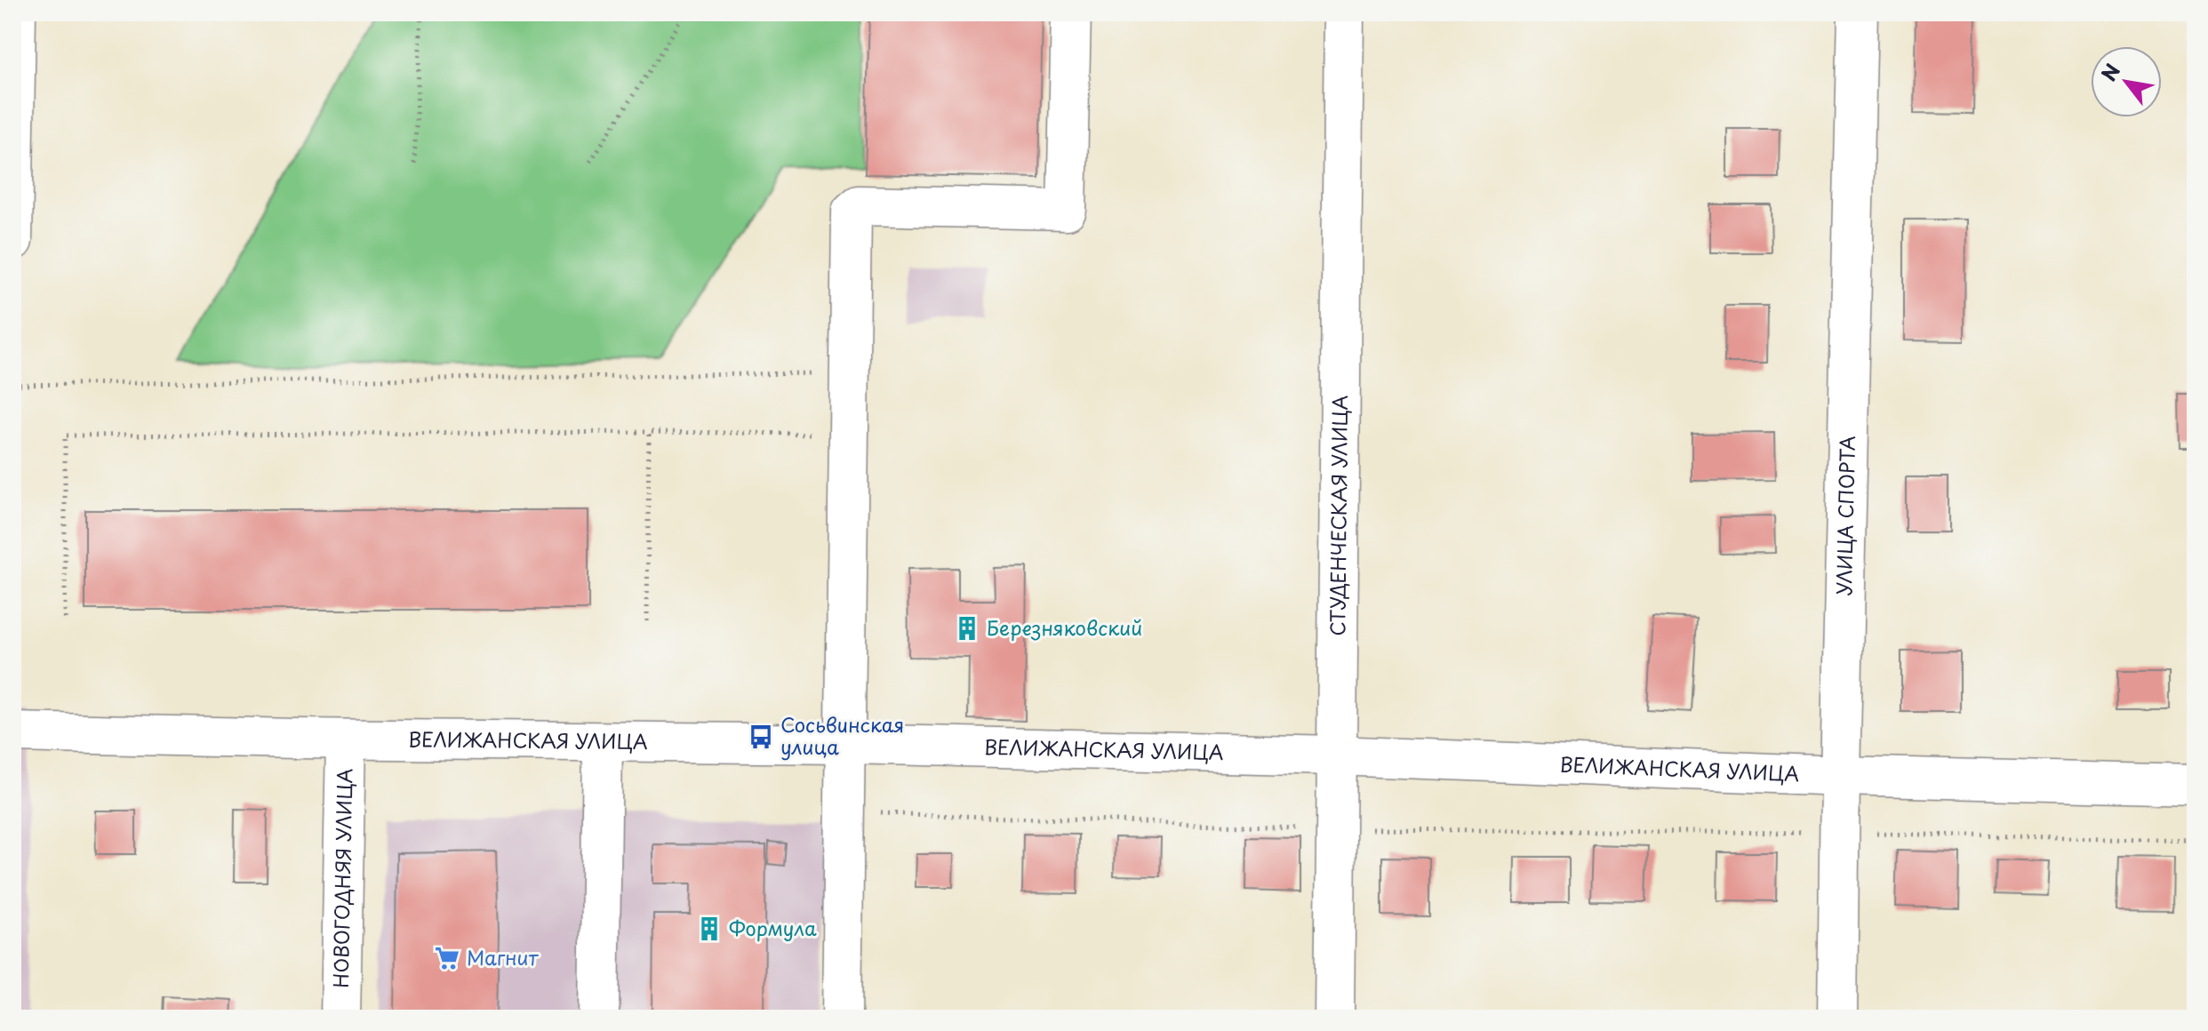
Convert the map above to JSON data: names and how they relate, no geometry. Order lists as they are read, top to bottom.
{
  "streets": {
    "street": [
      "СТУДЕНЧЕСКАЯ УЛИЦА",
      "УЛИЦА СПОРТА",
      "ВЕЛИЖАНСКАЯ УЛИЦА",
      "НОВОГОДНЯЯ УЛИЦА"
    ]
  },
  "crossings": [
    ["СТУДЕНЧЕСКАЯ УЛИЦА", "ВЕЛИЖАНСКАЯ УЛИЦА"],
    ["УЛИЦА СПОРТА", "ВЕЛИЖАНСКАЯ УЛИЦА"],
    ["ВЕЛИЖАНСКАЯ УЛИЦА", "НОВОГОДНЯЯ УЛИЦА"]
  ],
  "places": {
    "building": ["Березняковский", "Формула"],
    "bus stop": ["Сосьвинская улица"],
    "supermarket": ["Магнит"]
  },
  "north": "top left"
}
